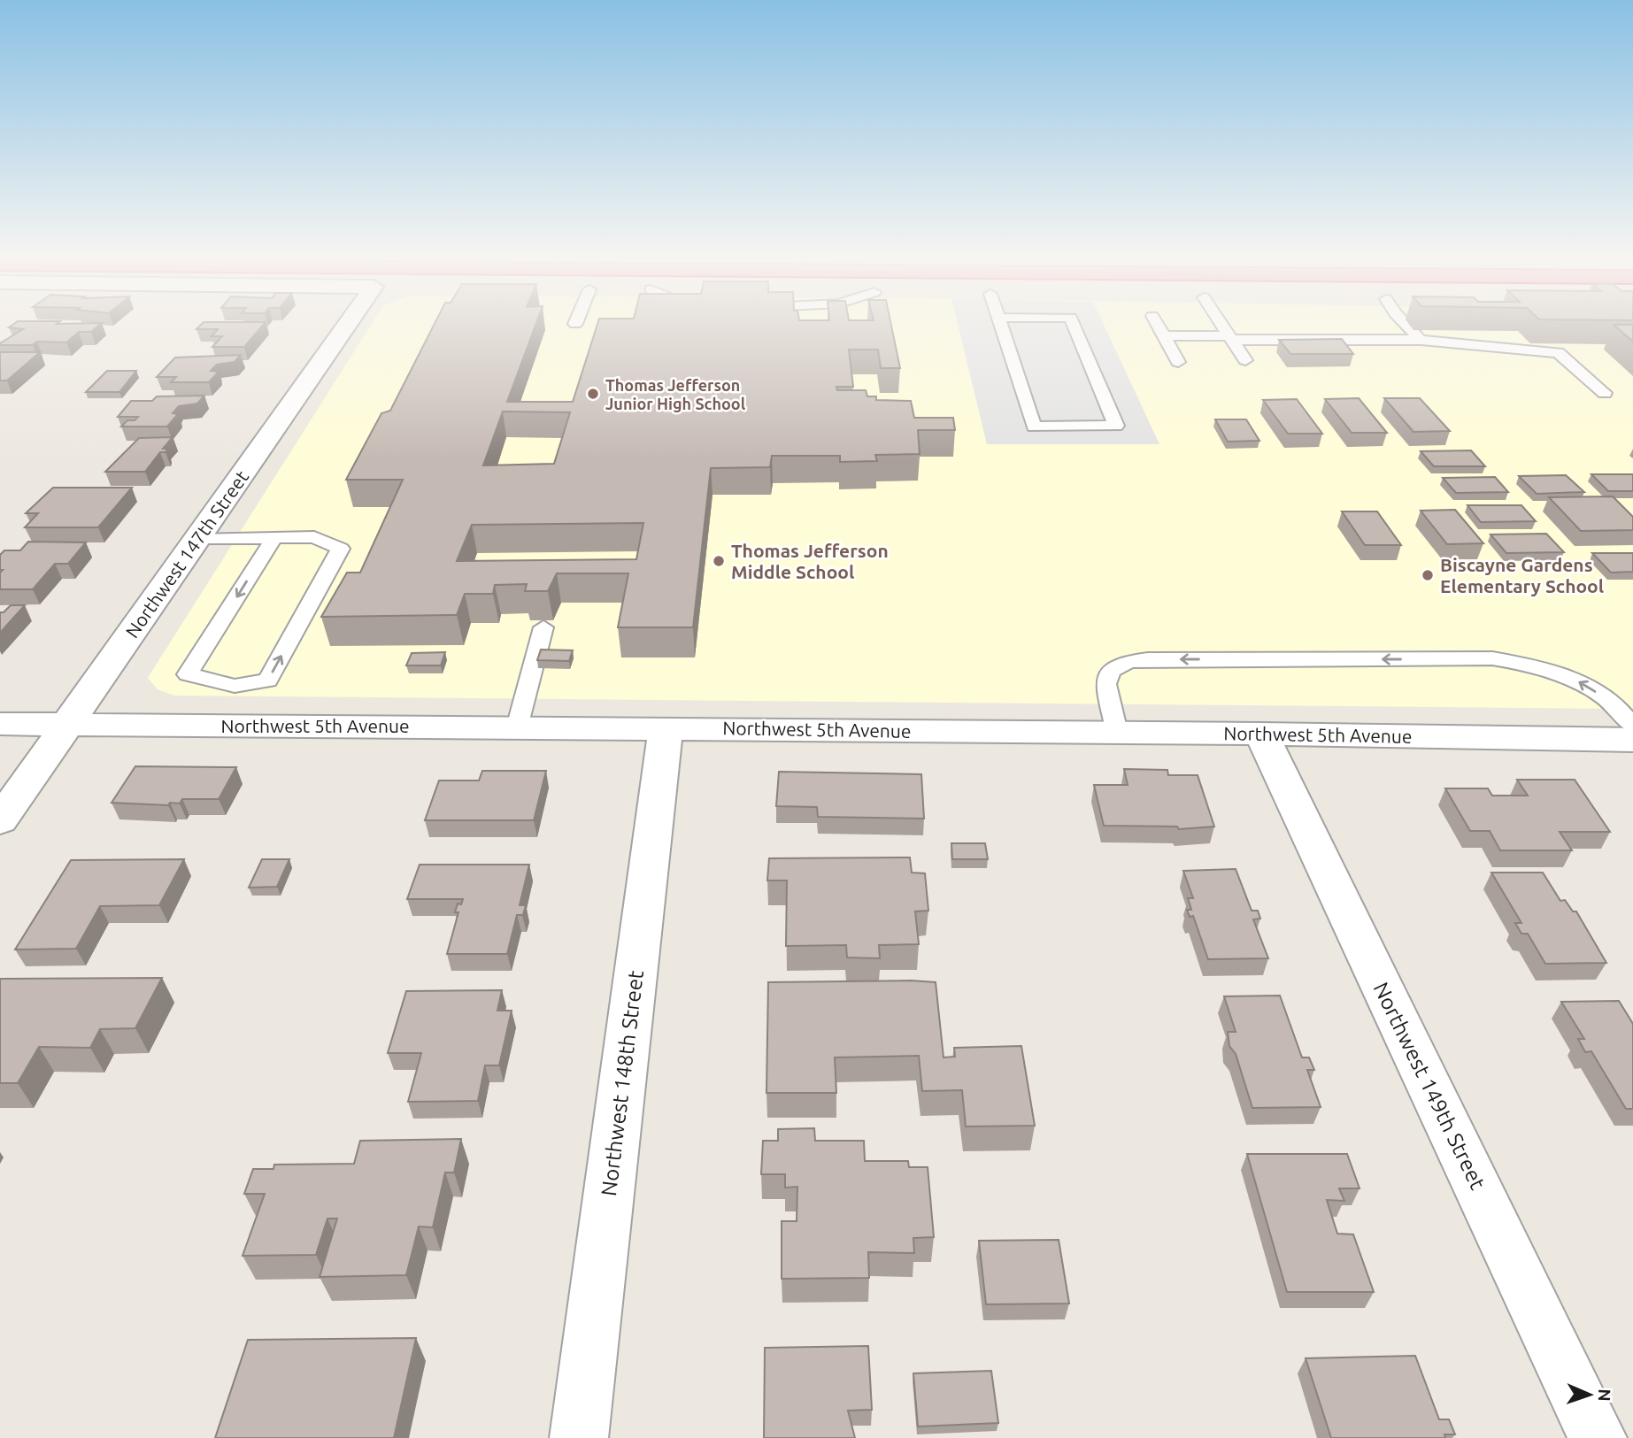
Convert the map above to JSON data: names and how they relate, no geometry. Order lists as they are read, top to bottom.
{
  "streets": {
    "street": [
      "Northwest 147th Street",
      "Northwest 5th Avenue",
      "Northwest 148th Street",
      "Northwest 149th Street"
    ]
  },
  "crossings": [
    ["Northwest 147th Street", "Northwest 5th Avenue"],
    ["Northwest 5th Avenue", "Northwest 148th Street"],
    ["Northwest 5th Avenue", "Northwest 149th Street"]
  ],
  "places": ["Thomas Jefferson Junior High School", "Thomas Jefferson Middle School", "Biscayne Gardens Elementary School"],
  "north": "right"
}
